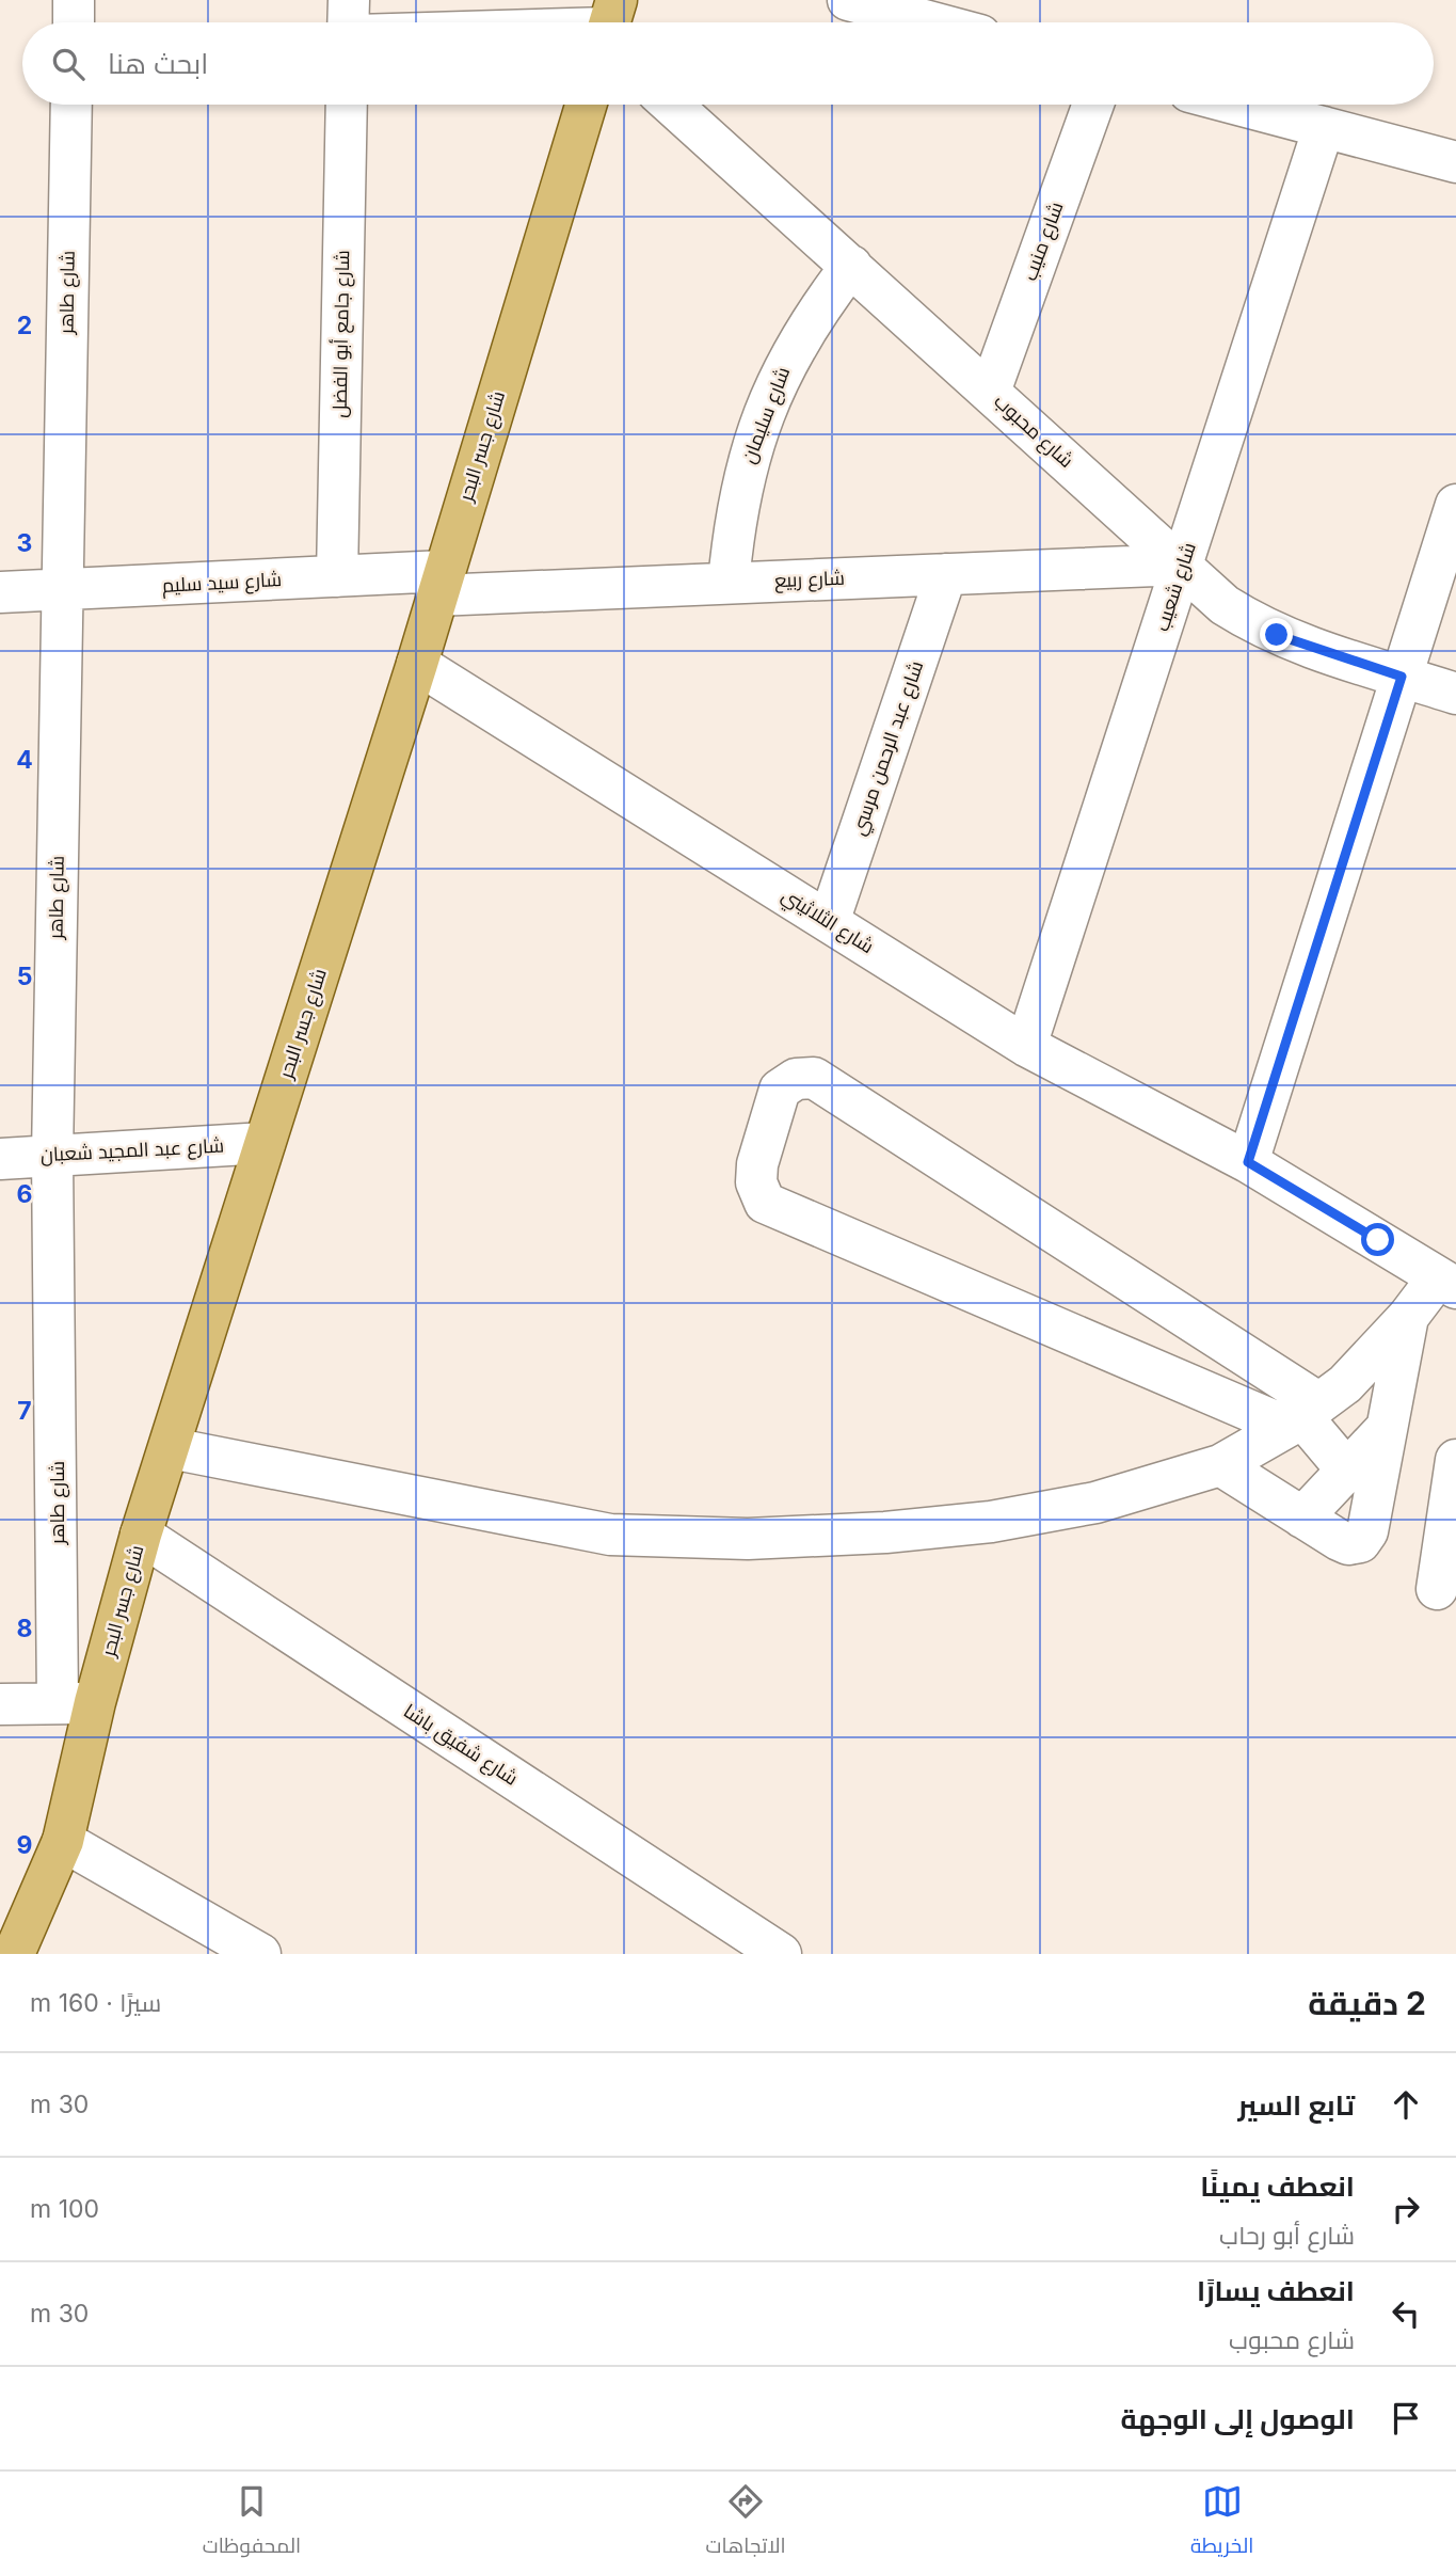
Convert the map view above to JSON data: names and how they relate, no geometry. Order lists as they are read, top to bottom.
{
  "streets": {
    "main road": ["شارع جسر البحر"],
    "street": [
      "شارع منيب",
      "شارع طاهر",
      "شارع جامع أبو الفضل",
      "شارع سليمان",
      "شارع محبوب",
      "شارع ربيع",
      "شارع سيد سليم",
      "شارع شعيب",
      "شارع عبد الرحمن مرسي",
      "شارع الثلاثيني",
      "شارع عبد المجيد شعبان",
      "شارع شفيق باشا"
    ]
  },
  "crossings": [
    ["شارع منيب", "شارع محبوب"],
    ["شارع طاهر", "شارع جسر البحر"],
    ["شارع طاهر", "شارع سيد سليم"],
    ["شارع طاهر", "شارع عبد المجيد شعبان"],
    ["شارع جامع أبو الفضل", "شارع سيد سليم"],
    ["شارع سليمان", "شارع محبوب"],
    ["شارع سليمان", "شارع ربيع"],
    ["شارع محبوب", "شارع ربيع"],
    ["شارع محبوب", "شارع شعيب"],
    ["شارع جسر البحر", "شارع ربيع"],
    ["شارع جسر البحر", "شارع سيد سليم"],
    ["شارع جسر البحر", "شارع الثلاثيني"],
    ["شارع جسر البحر", "شارع عبد المجيد شعبان"],
    ["شارع جسر البحر", "شارع شفيق باشا"],
    ["شارع ربيع", "شارع سيد سليم"],
    ["شارع ربيع", "شارع شعيب"],
    ["شارع ربيع", "شارع عبد الرحمن مرسي"],
    ["شارع شعيب", "شارع الثلاثيني"],
    ["شارع عبد الرحمن مرسي", "شارع الثلاثيني"]
  ],
  "page": {
    "search": "ابحث هنا",
    "heading": ["2 دقيقة", "سيرًا · 160 m"],
    "list": [
      ["تابع السير", "30 m"],
      ["انعطف يمينًا", "شارع أبو رحاب", "100 m"],
      ["انعطف يسارًا", "شارع محبوب", "30 m"],
      "الوصول إلى الوجهة"
    ],
    "nav": ["الخريطة", "الاتجاهات", "المحفوظات"]
  },
  "grid": {
    "rows": [
      "2",
      "3",
      "4",
      "5",
      "6",
      "7",
      "8",
      "9"
    ]
  }
}
